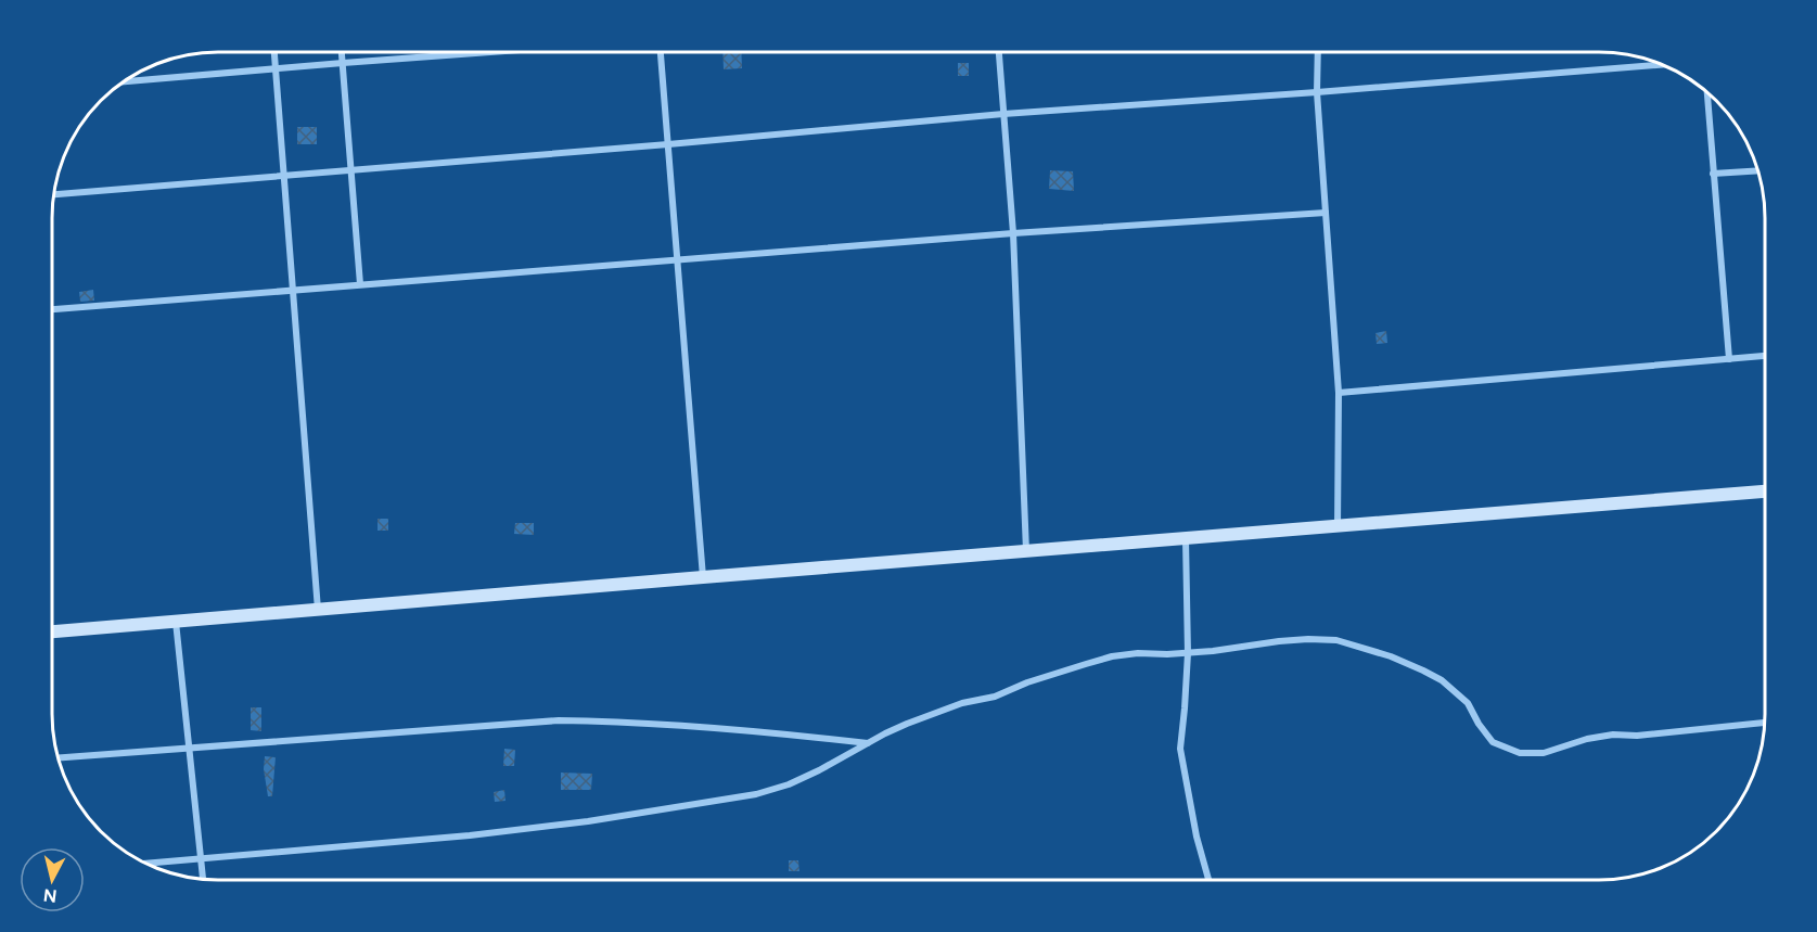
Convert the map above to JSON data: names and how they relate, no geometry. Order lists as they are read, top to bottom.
{
  "north": "bottom"
}
